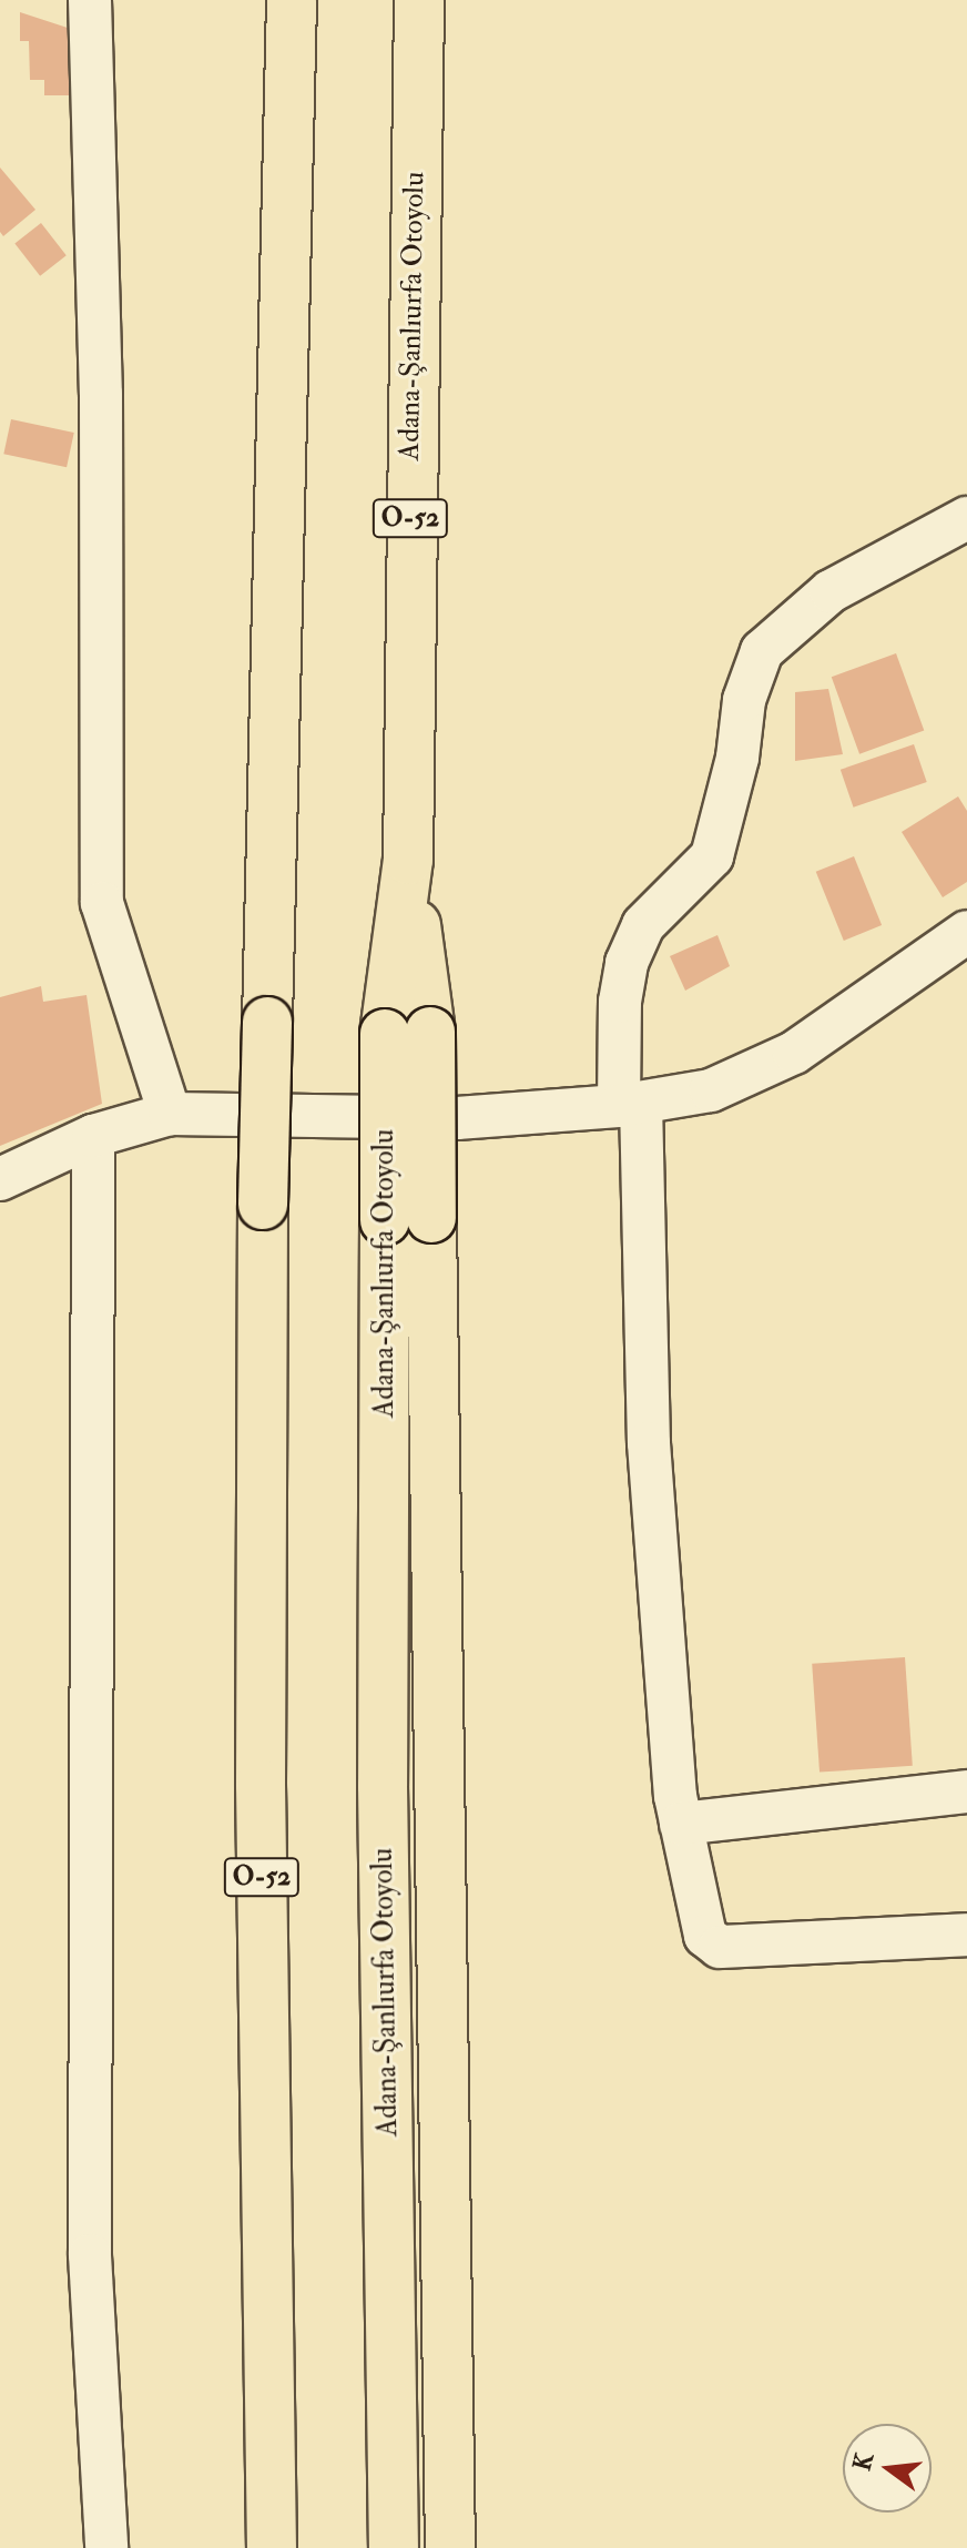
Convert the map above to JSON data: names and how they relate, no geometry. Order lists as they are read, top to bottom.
{
  "streets": {
    "highway": ["Adana-Şanlıurfa Otoyolu", "O-52"]
  },
  "north": "left"
}
